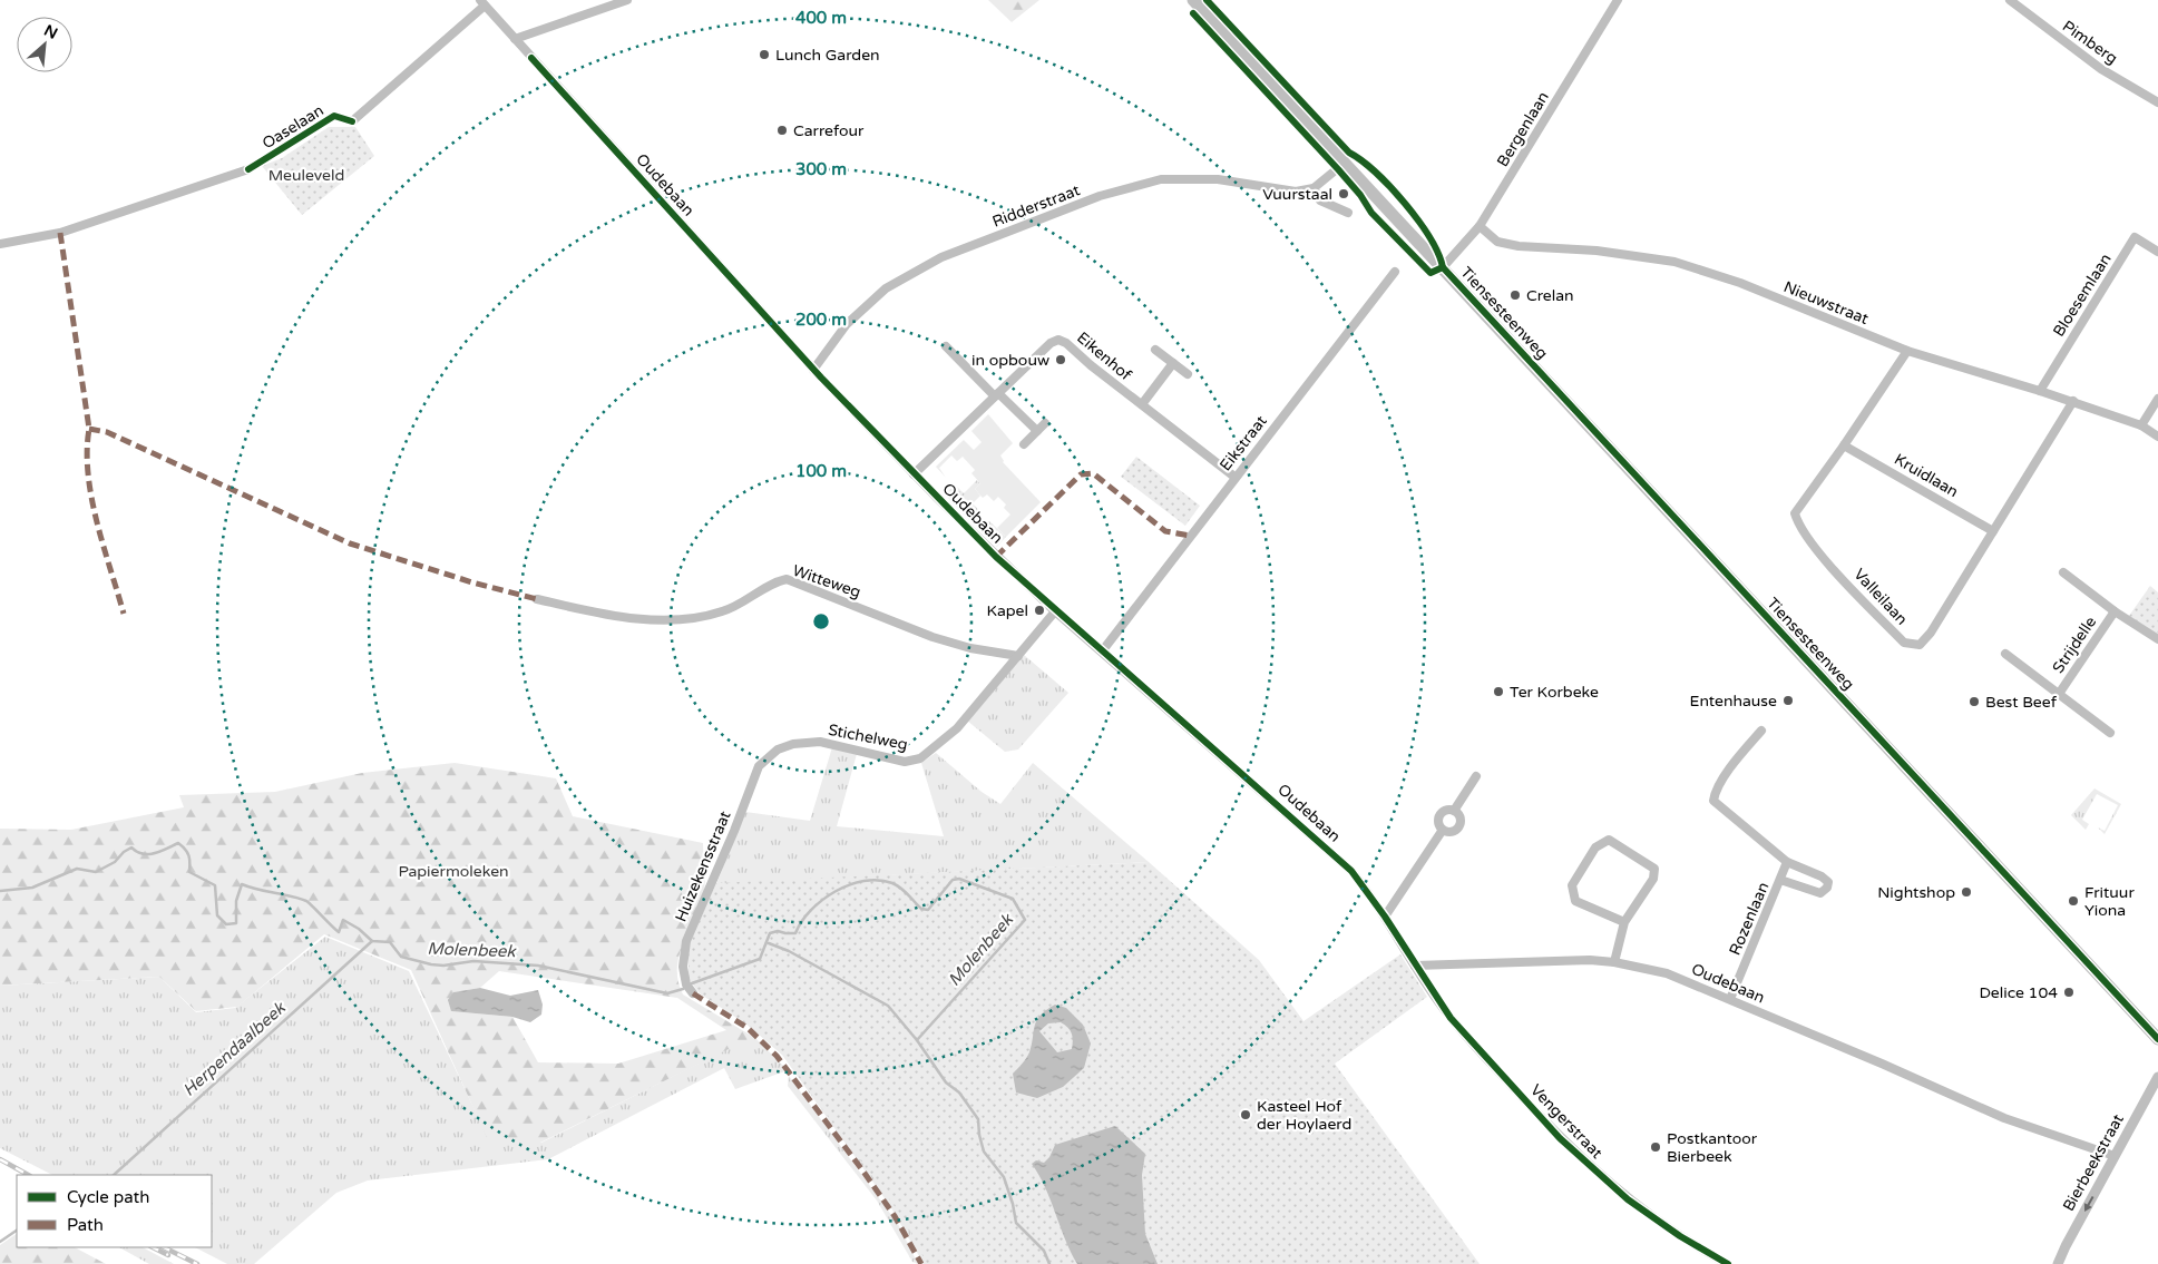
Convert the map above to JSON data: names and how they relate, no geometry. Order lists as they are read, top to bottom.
{
  "streets": {
    "main road": ["Tiensesteenweg"],
    "street": [
      "Pimberg",
      "Bergenlaan",
      "Oudebaan",
      "Ridderstraat",
      "Bloesemlaan",
      "Nieuwstraat",
      "Eikenhof",
      "Eikstraat",
      "Kruidlaan",
      "Witteweg",
      "Valleilaan",
      "Strijdelle",
      "Stichelweg",
      "Huizekensstraat",
      "Rozenlaan",
      "Vengerstraat",
      "Bierbeekstraat"
    ],
    "cycle path": ["Oaselaan"]
  },
  "crossings": [
    ["Bergenlaan", "Nieuwstraat"],
    ["Bergenlaan", "Tiensesteenweg"],
    ["Oudebaan", "Ridderstraat"],
    ["Oudebaan", "Eikenhof"],
    ["Oudebaan", "Eikstraat"],
    ["Oudebaan", "Rozenlaan"],
    ["Oudebaan", "Vengerstraat"],
    ["Oudebaan", "Bierbeekstraat"],
    ["Bloesemlaan", "Nieuwstraat"],
    ["Nieuwstraat", "Valleilaan"],
    ["Eikenhof", "Eikstraat"],
    ["Kruidlaan", "Valleilaan"],
    ["Witteweg", "Stichelweg"],
    ["Stichelweg", "Huizekensstraat"]
  ],
  "one_way": ["Bierbeekstraat"],
  "water": ["Molenbeek", "Herpendaalbeek"],
  "parks": ["Meuleveld", "Papiermoleken"],
  "places": [
    "Lunch Garden",
    "Carrefour",
    "Vuurstaal",
    "Crelan",
    "in opbouw",
    "Kapel",
    "Ter Korbeke",
    "Entenhause",
    "Best Beef",
    "Nightshop",
    "Frituur Yiona",
    "Delice 104",
    "Kasteel Hof der Hoylaerd",
    "Postkantoor Bierbeek"
  ],
  "legend": ["Cycle path", "Path"],
  "north": "top right",
  "rings": [
    "400 m",
    "300 m",
    "200 m",
    "100 m"
  ]
}
